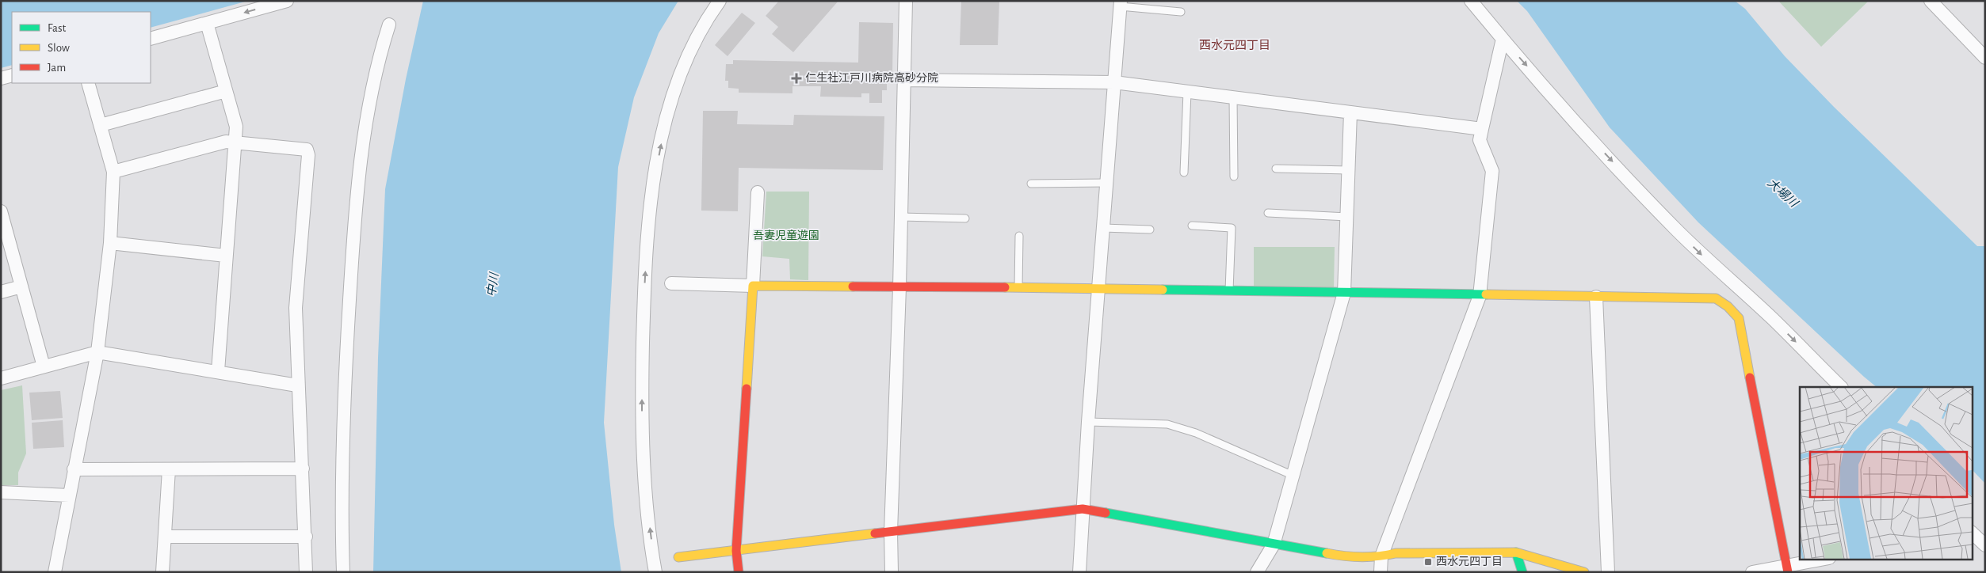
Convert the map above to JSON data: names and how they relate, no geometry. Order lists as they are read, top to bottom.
{
  "districts": ["西水元四丁目"],
  "water": ["大場川", "中川"],
  "parks": ["吾妻児童遊園"],
  "places": {
    "health": ["仁生社江戸川病院高砂分院"],
    "transit": ["西水元四丁目"]
  },
  "legend": ["Fast", "Slow", "Jam"]
}
